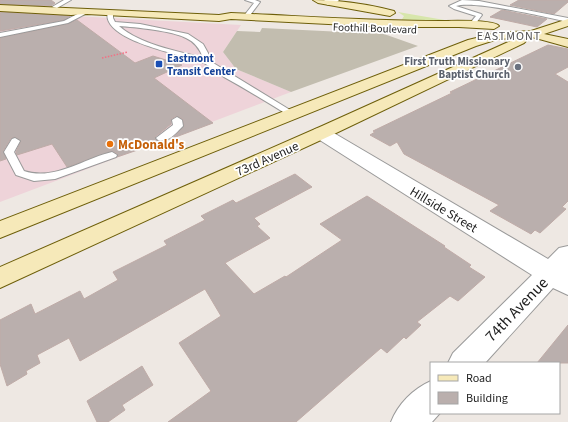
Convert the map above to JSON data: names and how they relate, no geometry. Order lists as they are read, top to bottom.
{
  "streets": {
    "main road": ["Foothill Boulevard", "73rd Avenue"],
    "street": ["Hillside Street", "74th Avenue"]
  },
  "crossings": [
    ["Foothill Boulevard", "73rd Avenue"],
    ["73rd Avenue", "Hillside Street"],
    ["Hillside Street", "74th Avenue"]
  ],
  "districts": ["EASTMONT"],
  "places": {
    "transit": ["Eastmont Transit Center"],
    "other": ["First Truth Missionary Baptist Church", "McDonald's"]
  },
  "legend": ["Road", "Building"]
}
